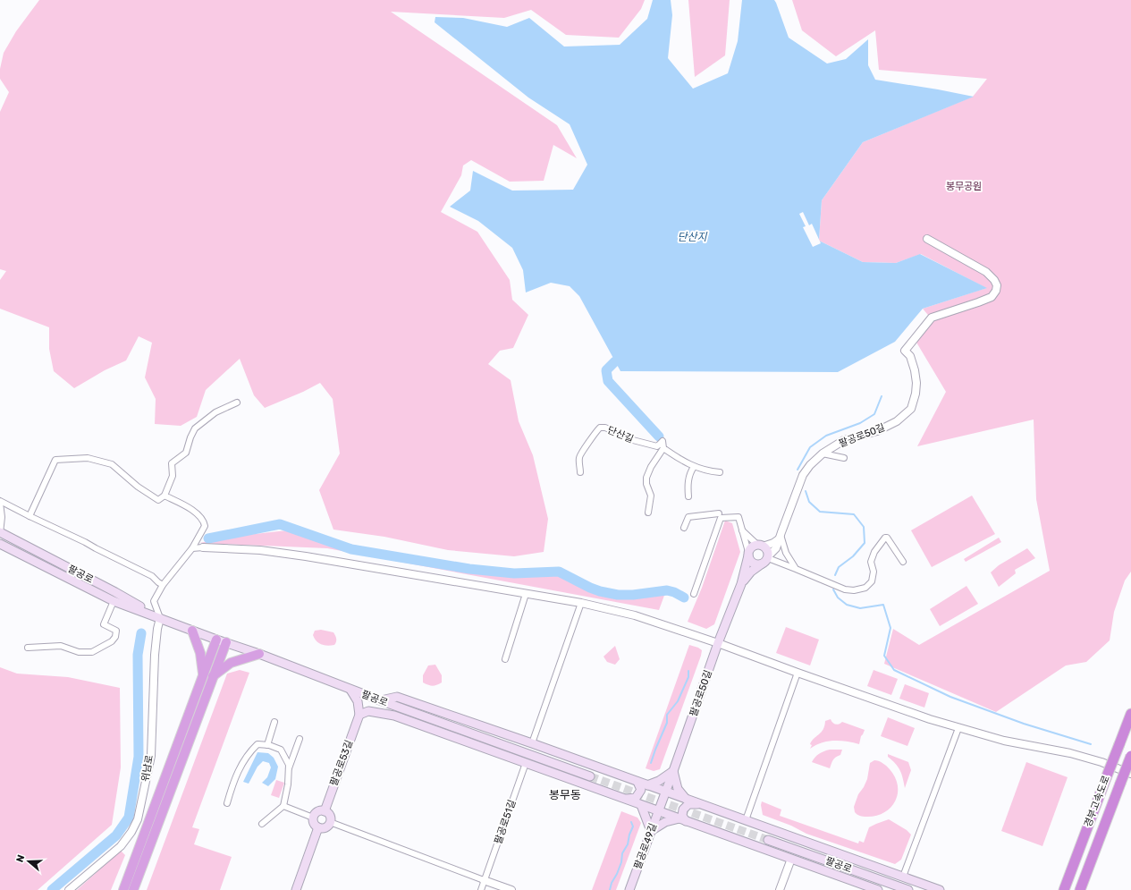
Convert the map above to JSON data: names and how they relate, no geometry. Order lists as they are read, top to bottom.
{
  "streets": {
    "highway": ["경부고속도로"],
    "main road": [
      "팔공로50길",
      "팔공로",
      "팔공로53길",
      "팔공로49길"
    ],
    "street": ["단산길", "위남로", "팔공로51길"]
  },
  "crossings": [
    ["팔공로50길", "팔공로49길"],
    ["팔공로", "위남로"]
  ],
  "districts": ["봉무동"],
  "water": ["단산지"],
  "parks": ["봉무공원"],
  "north": "left"
}
